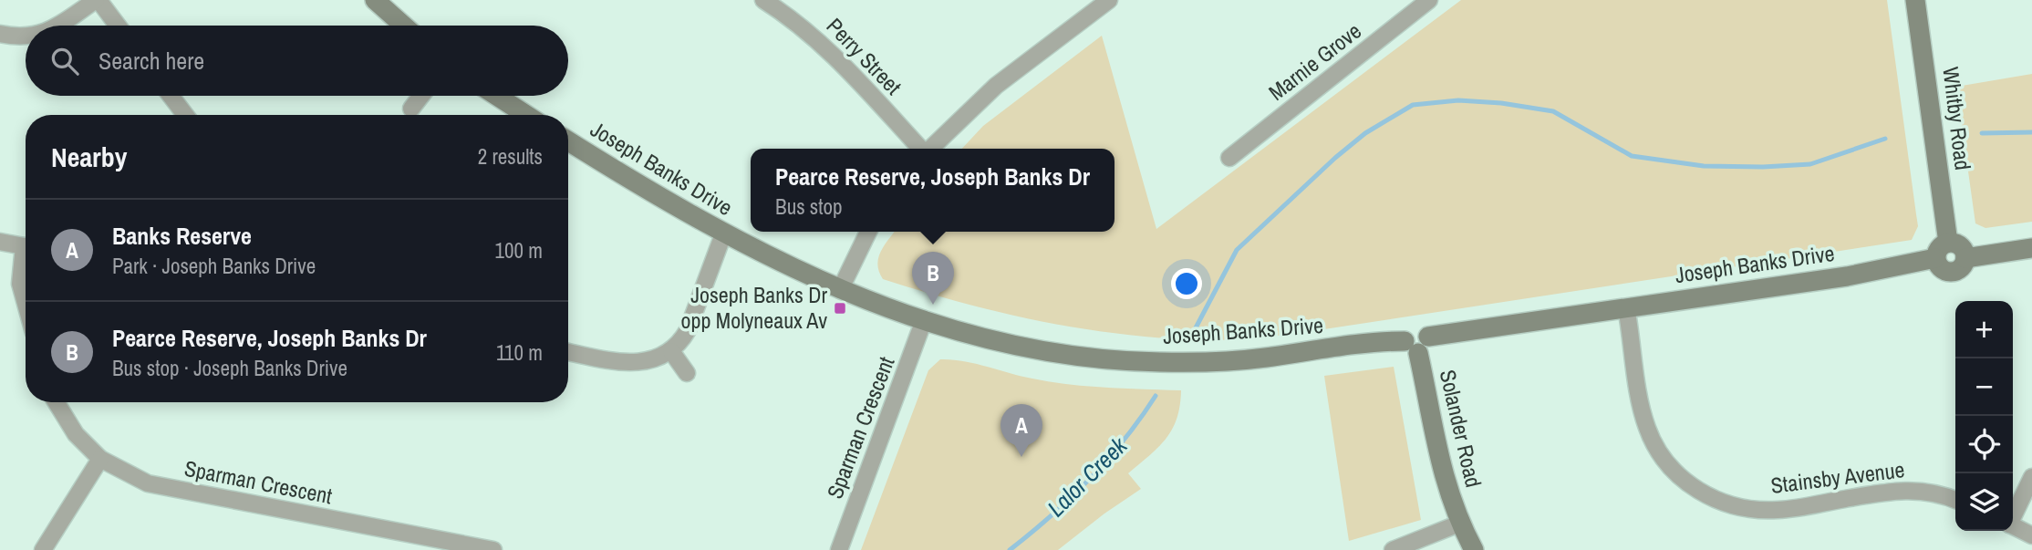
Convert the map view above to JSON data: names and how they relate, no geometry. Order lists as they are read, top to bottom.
{
  "streets": {
    "street": [
      "Perry Street",
      "Marnie Grove",
      "Whitby Road",
      "Joseph Banks Drive",
      "Sparman Crescent",
      "Solander Road",
      "Stainsby Avenue"
    ]
  },
  "crossings": [
    ["Whitby Road", "Joseph Banks Drive"],
    ["Joseph Banks Drive", "Sparman Crescent"],
    ["Joseph Banks Drive", "Solander Road"],
    ["Joseph Banks Drive", "Stainsby Avenue"]
  ],
  "water": ["Lalor Creek"],
  "places": {
    "transit": ["Joseph Banks Dr opp Molyneaux Av"]
  },
  "page": {
    "search": "Search here",
    "heading": ["Nearby", "2 results"],
    "popup": ["Pearce Reserve, Joseph Banks Dr", "Bus stop"],
    "list": [
      {
        "mark": "A",
        "name": "Banks Reserve",
        "note": "Park · Joseph Banks Drive",
        "value": "100 m"
      },
      {
        "mark": "B",
        "name": "Pearce Reserve, Joseph Banks Dr",
        "note": "Bus stop · Joseph Banks Drive",
        "value": "110 m"
      }
    ],
    "pins": ["B", "A"],
    "map_buttons": ["+", "−"]
  }
}
